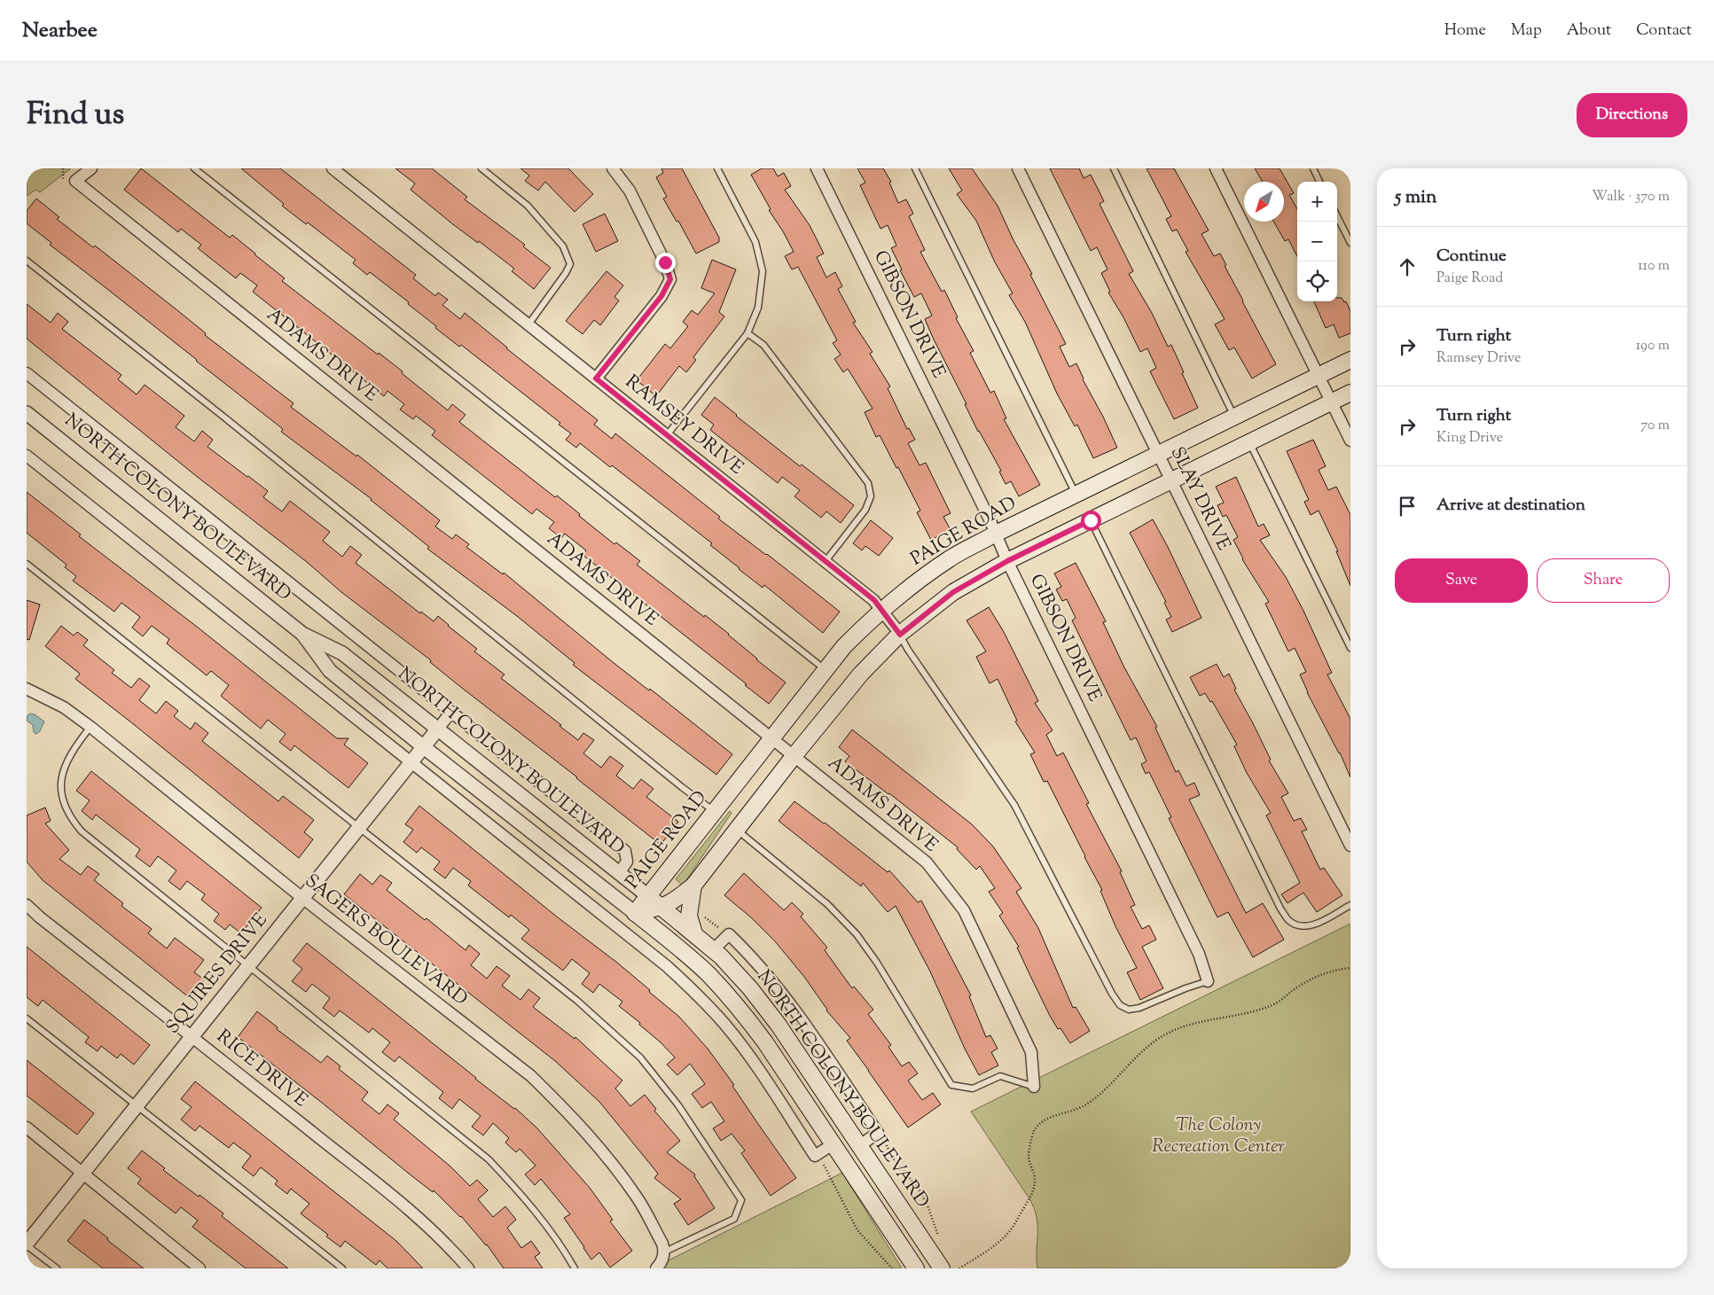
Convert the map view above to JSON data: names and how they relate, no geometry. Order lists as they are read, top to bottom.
{
  "streets": {
    "main road": ["NORTH COLONY BOULEVARD", "PAIGE ROAD"],
    "street": [
      "GIBSON DRIVE",
      "ADAMS DRIVE",
      "RAMSEY DRIVE",
      "SLAY DRIVE",
      "SAGERS BOULEVARD",
      "SQUIRES DRIVE",
      "RICE DRIVE"
    ]
  },
  "crossings": [
    ["GIBSON DRIVE", "PAIGE ROAD"],
    ["ADAMS DRIVE", "PAIGE ROAD"],
    ["RAMSEY DRIVE", "PAIGE ROAD"],
    ["SLAY DRIVE", "PAIGE ROAD"],
    ["NORTH COLONY BOULEVARD", "PAIGE ROAD"],
    ["NORTH COLONY BOULEVARD", "SQUIRES DRIVE"],
    ["SAGERS BOULEVARD", "SQUIRES DRIVE"],
    ["SQUIRES DRIVE", "RICE DRIVE"]
  ],
  "parks": ["The Colony Recreation Center"],
  "north": "bottom left",
  "page": {
    "header": "Nearbee",
    "nav": [
      "Home",
      "Map",
      "About",
      "Contact"
    ],
    "title": "Find us",
    "buttons": [
      "Directions",
      ["Save", "Share"]
    ],
    "heading": ["5 min", "Walk · 370 m"],
    "map_buttons": ["+", "−"],
    "list": [
      ["Continue", "Paige Road", "110 m"],
      ["Turn right", "Ramsey Drive", "190 m"],
      ["Turn right", "King Drive", "70 m"],
      "Arrive at destination"
    ]
  }
}
